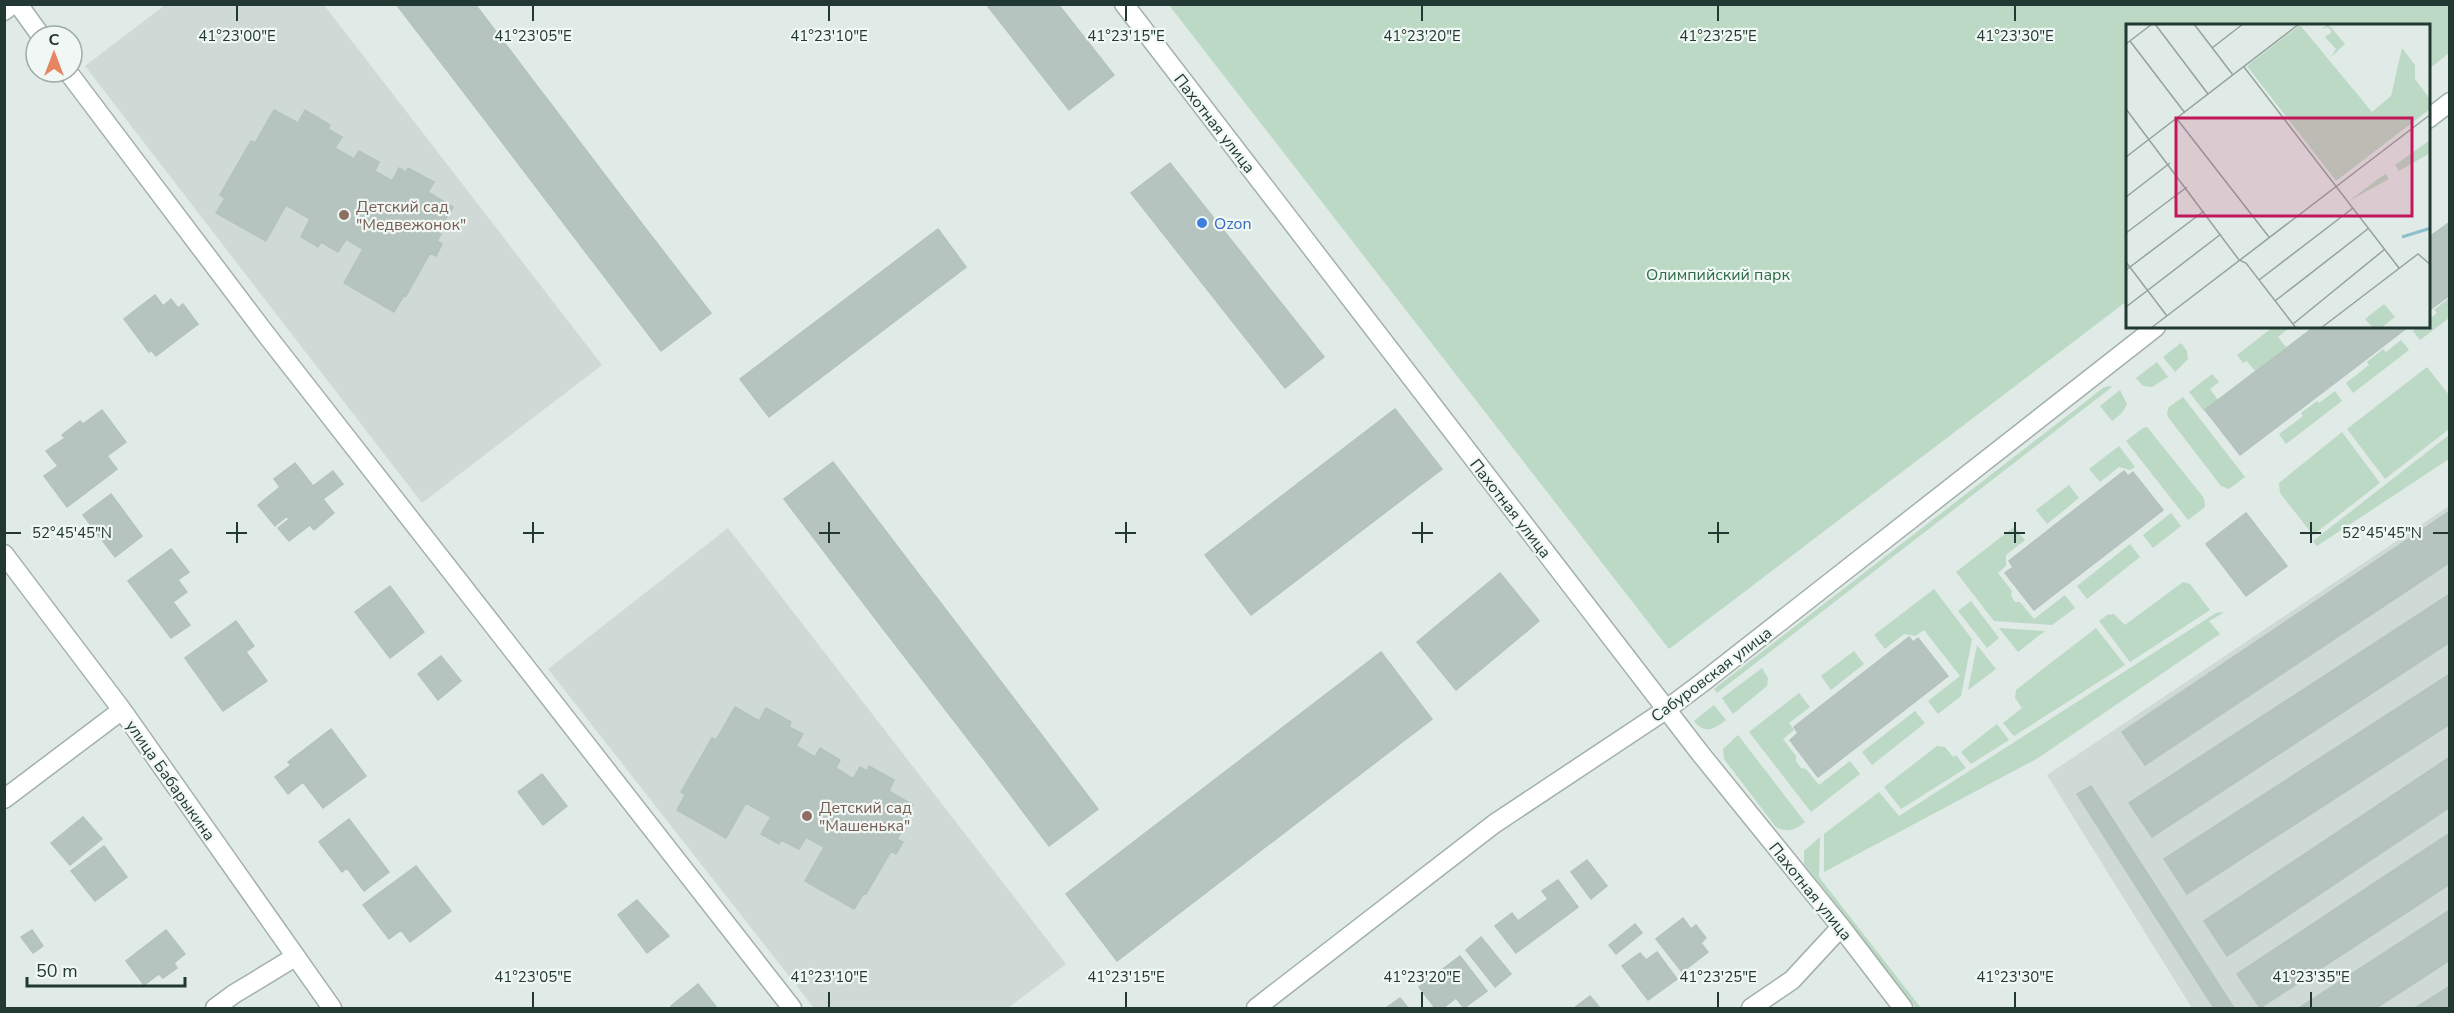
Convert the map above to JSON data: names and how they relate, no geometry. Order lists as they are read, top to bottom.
{
  "streets": {
    "street": ["Пахотная улица", "Сабуровская улица", "улица Бабарыкина"]
  },
  "crossings": [
    ["Пахотная улица", "Сабуровская улица"]
  ],
  "parks": ["Олимпийский парк"],
  "places": ["Детский сад \"Медвежонок\"", "Ozon", "Детский сад \"Машенька\""],
  "scale_bar": "50 m",
  "north": "top",
  "coordinates": [
    "41°23'00\"E",
    "41°23'05\"E",
    "41°23'10\"E",
    "41°23'15\"E",
    "41°23'20\"E",
    "41°23'25\"E",
    "41°23'30\"E",
    "52°45'45\"N",
    "41°23'35\"E"
  ]
}
